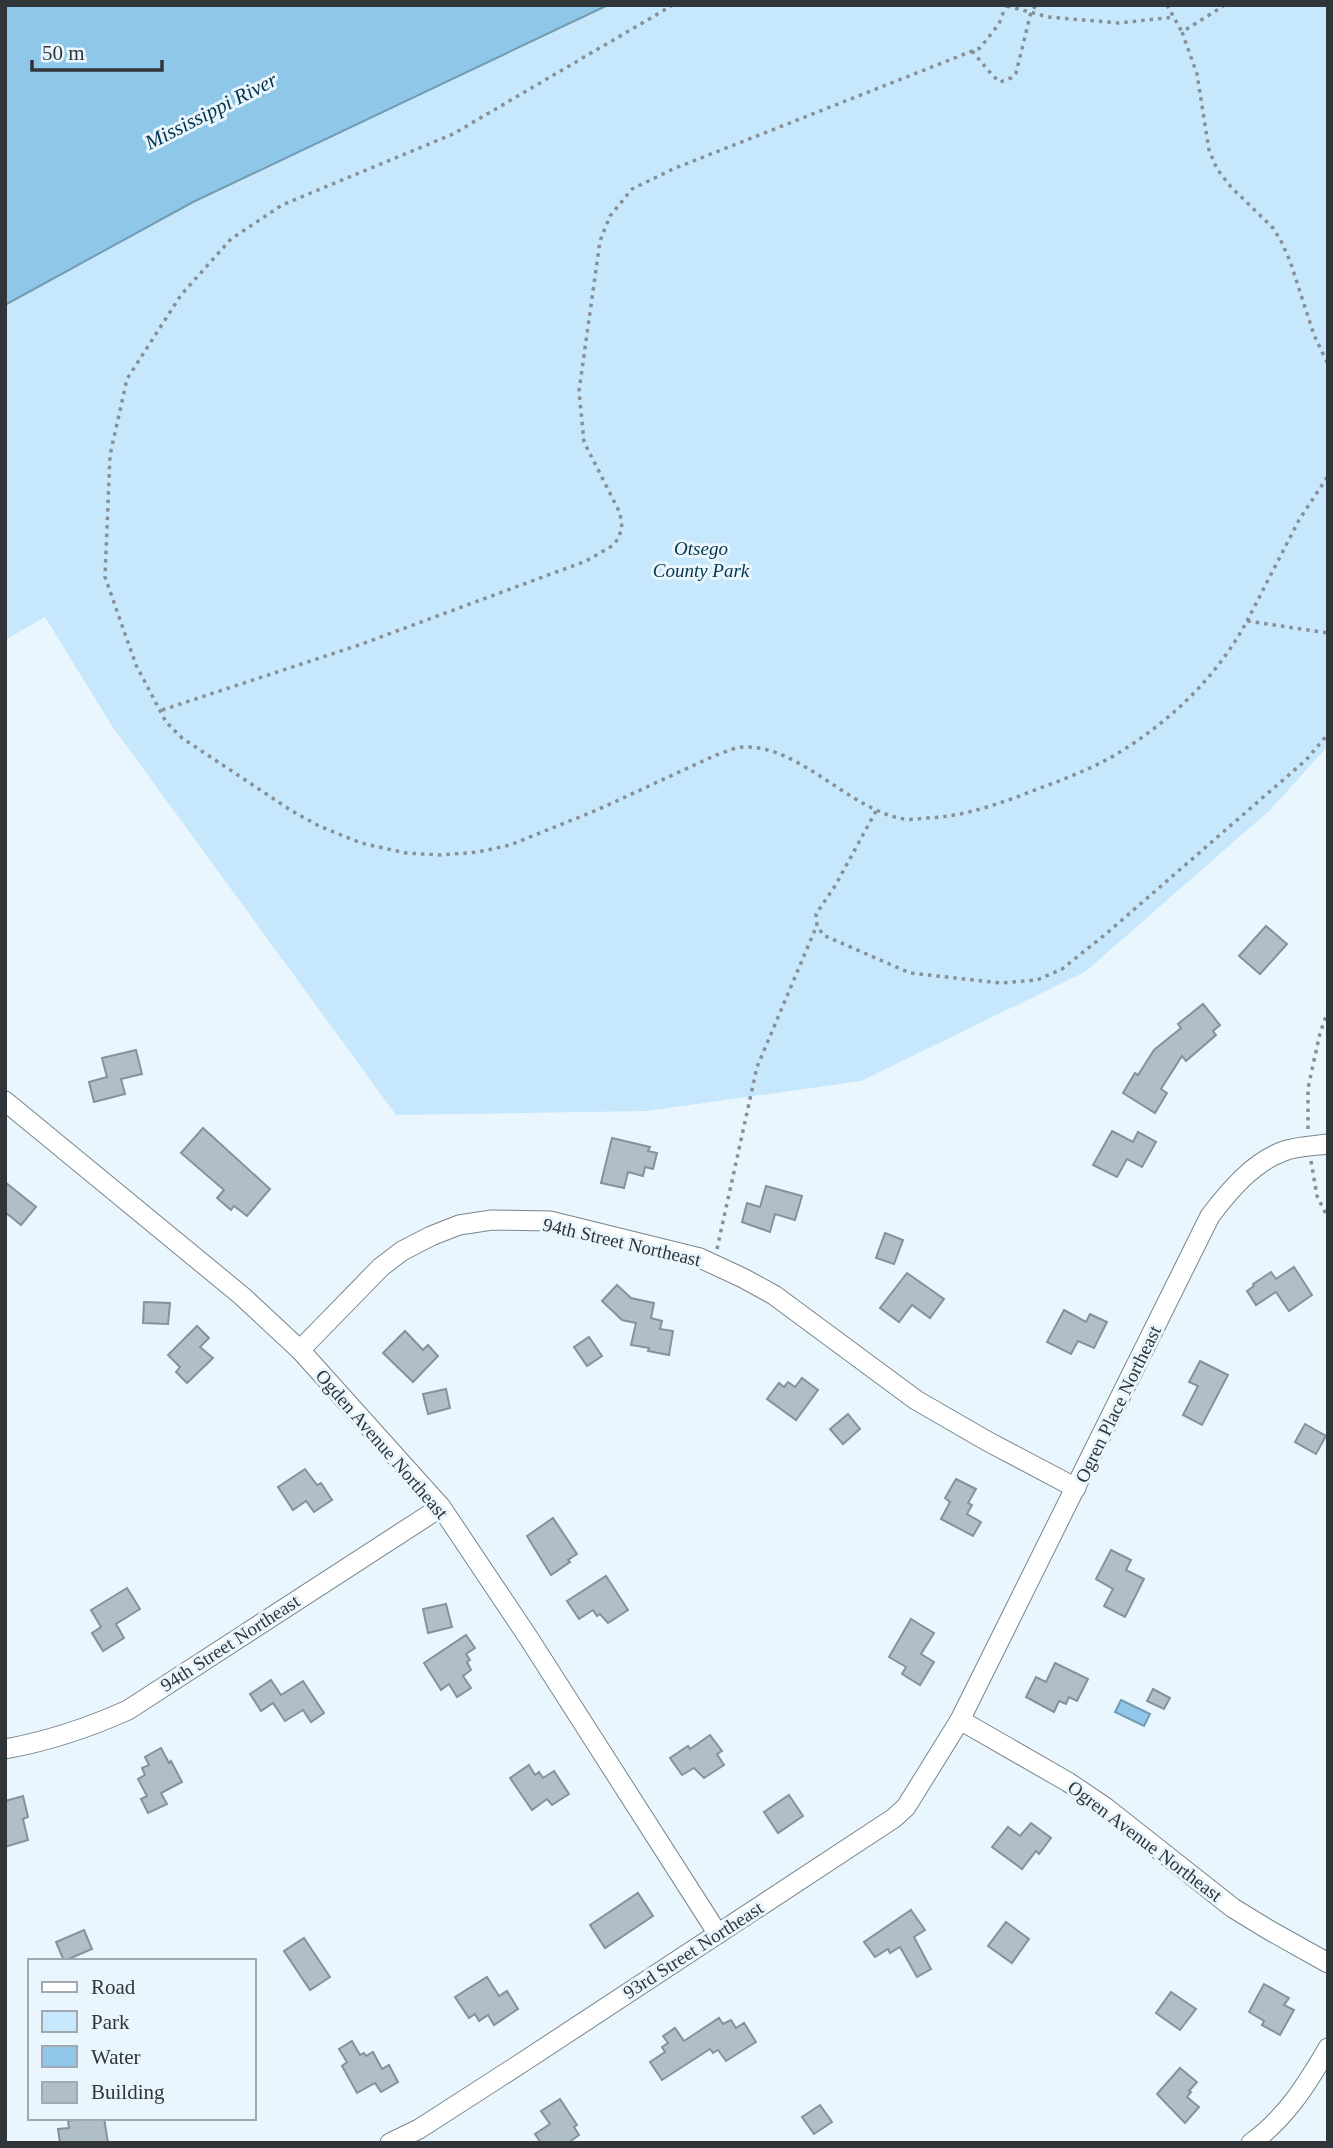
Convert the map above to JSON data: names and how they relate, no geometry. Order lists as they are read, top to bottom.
{
  "streets": {
    "street": [
      "94th Street Northeast",
      "Ogren Place Northeast",
      "Ogden Avenue Northeast",
      "Ogren Avenue Northeast",
      "93rd Street Northeast"
    ]
  },
  "crossings": [
    ["94th Street Northeast", "Ogren Place Northeast"],
    ["94th Street Northeast", "Ogden Avenue Northeast"],
    ["Ogren Place Northeast", "Ogren Avenue Northeast"],
    ["Ogren Place Northeast", "93rd Street Northeast"],
    ["Ogden Avenue Northeast", "93rd Street Northeast"],
    ["Ogren Avenue Northeast", "93rd Street Northeast"]
  ],
  "water": ["Mississippi River"],
  "parks": ["Otsego County Park"],
  "legend": [
    "Road",
    "Park",
    "Water",
    "Building"
  ],
  "scale_bar": "50 m"
}
